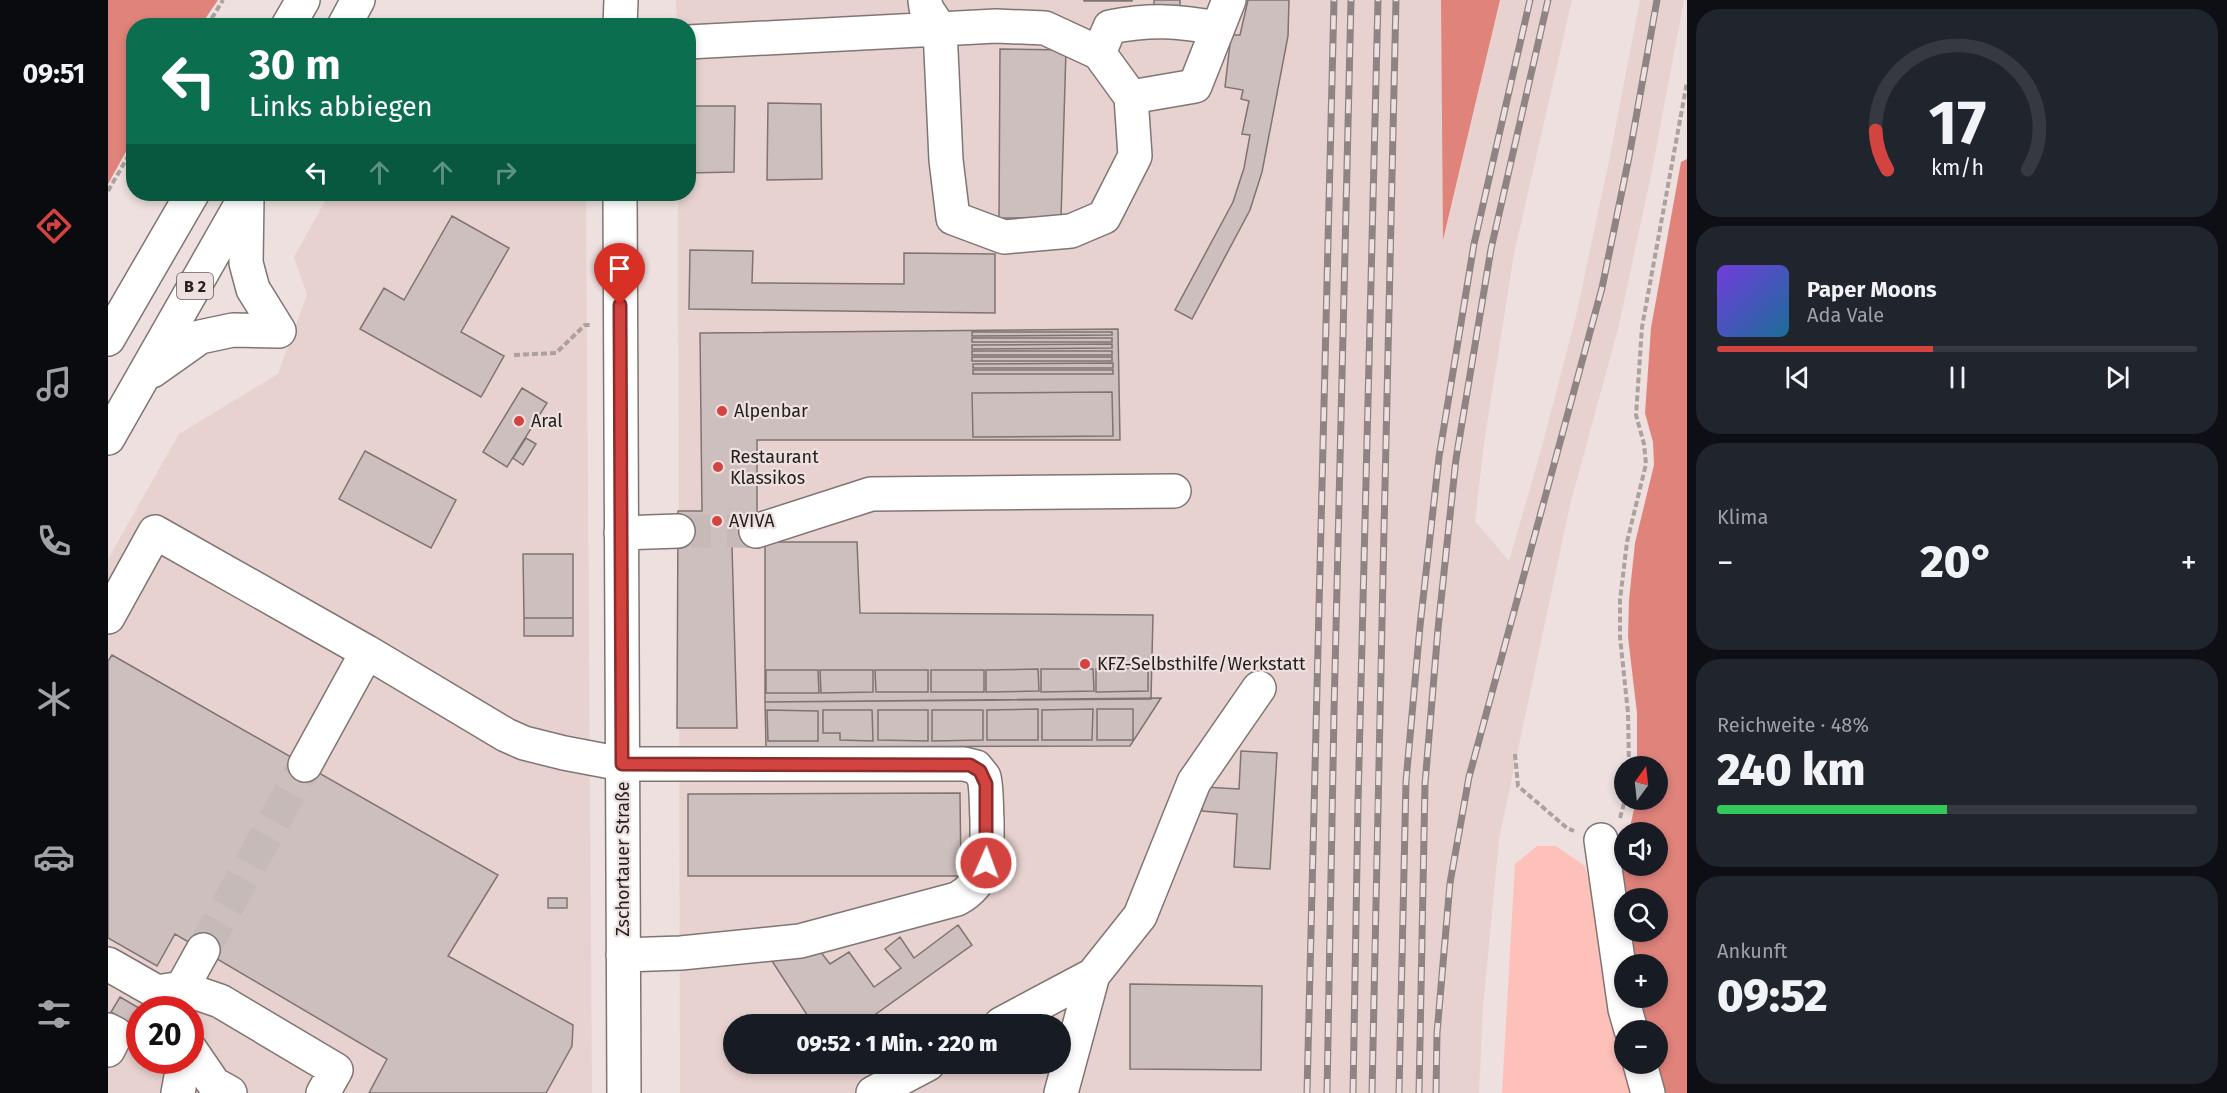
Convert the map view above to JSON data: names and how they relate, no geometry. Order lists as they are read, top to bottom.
{
  "streets": {
    "main road": ["B 2", "Zschortauer Straße"]
  },
  "places": [
    "Alpenbar",
    "Aral",
    "Restaurant Klassikos",
    "AVIVA",
    "KFZ-Selbsthilfe/Werkstatt"
  ],
  "north": "top",
  "page": {
    "tabs": "09:51",
    "turn": ["30 m", "Links abbiegen"],
    "song": ["Paper Moons", "Ada Vale"],
    "tile": [
      "Klima",
      ["Reichweite · 48%", "240 km"],
      ["Ankunft", "09:52"]
    ],
    "heat": ["−", "20°", "+"],
    "map_buttons": ["+", "−"],
    "limit": "20",
    "trip": "09:52 · 1 Min. · 220 m",
    "gauge": ["17", "km/h"]
  }
}
